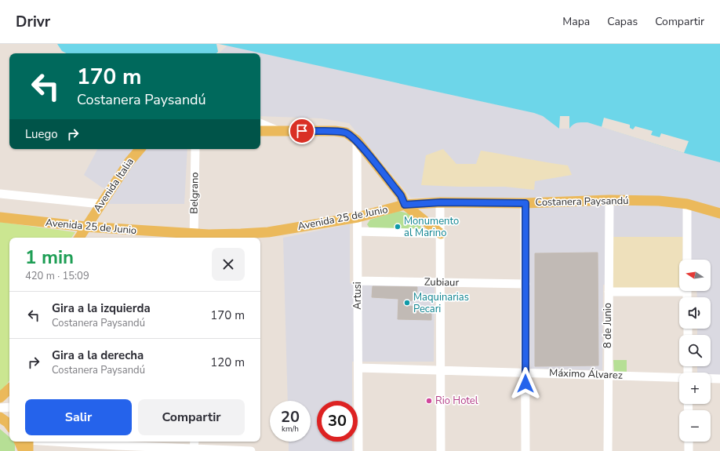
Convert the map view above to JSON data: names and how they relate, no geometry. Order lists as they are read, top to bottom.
{
  "streets": {
    "main road": ["Avenida Italia", "Costanera Paysandú", "Avenida 25 de Junio"],
    "street": [
      "Belgrano",
      "Zubiaur",
      "Artusi",
      "8 de Junio",
      "Máximo Álvarez"
    ]
  },
  "crossings": [
    ["Avenida Italia", "Avenida 25 de Junio"],
    ["Belgrano", "Avenida 25 de Junio"],
    ["Costanera Paysandú", "Avenida 25 de Junio"],
    ["Costanera Paysandú", "8 de Junio"],
    ["Avenida 25 de Junio", "Artusi"],
    ["Zubiaur", "Artusi"],
    ["Artusi", "Máximo Álvarez"],
    ["8 de Junio", "Máximo Álvarez"]
  ],
  "places": ["Monumento al Marino", "Maquinarias Pecari", "Rio Hotel"],
  "north": "left",
  "page": {
    "header": "Drivr",
    "nav": ["Mapa", "Capas", "Compartir"],
    "turn": ["170 m", "Costanera Paysandú"],
    "then": "Luego",
    "heading": ["1 min", "420 m · 15:09"],
    "map_buttons": ["+", "−"],
    "list": [
      {
        "name": "Gira a la izquierda",
        "note": "Costanera Paysandú",
        "value": "170 m"
      },
      {
        "name": "Gira a la derecha",
        "note": "Costanera Paysandú",
        "value": "120 m"
      }
    ],
    "buttons": ["Salir", "Compartir"],
    "speed": "20 km/h",
    "limit": "30"
  }
}
